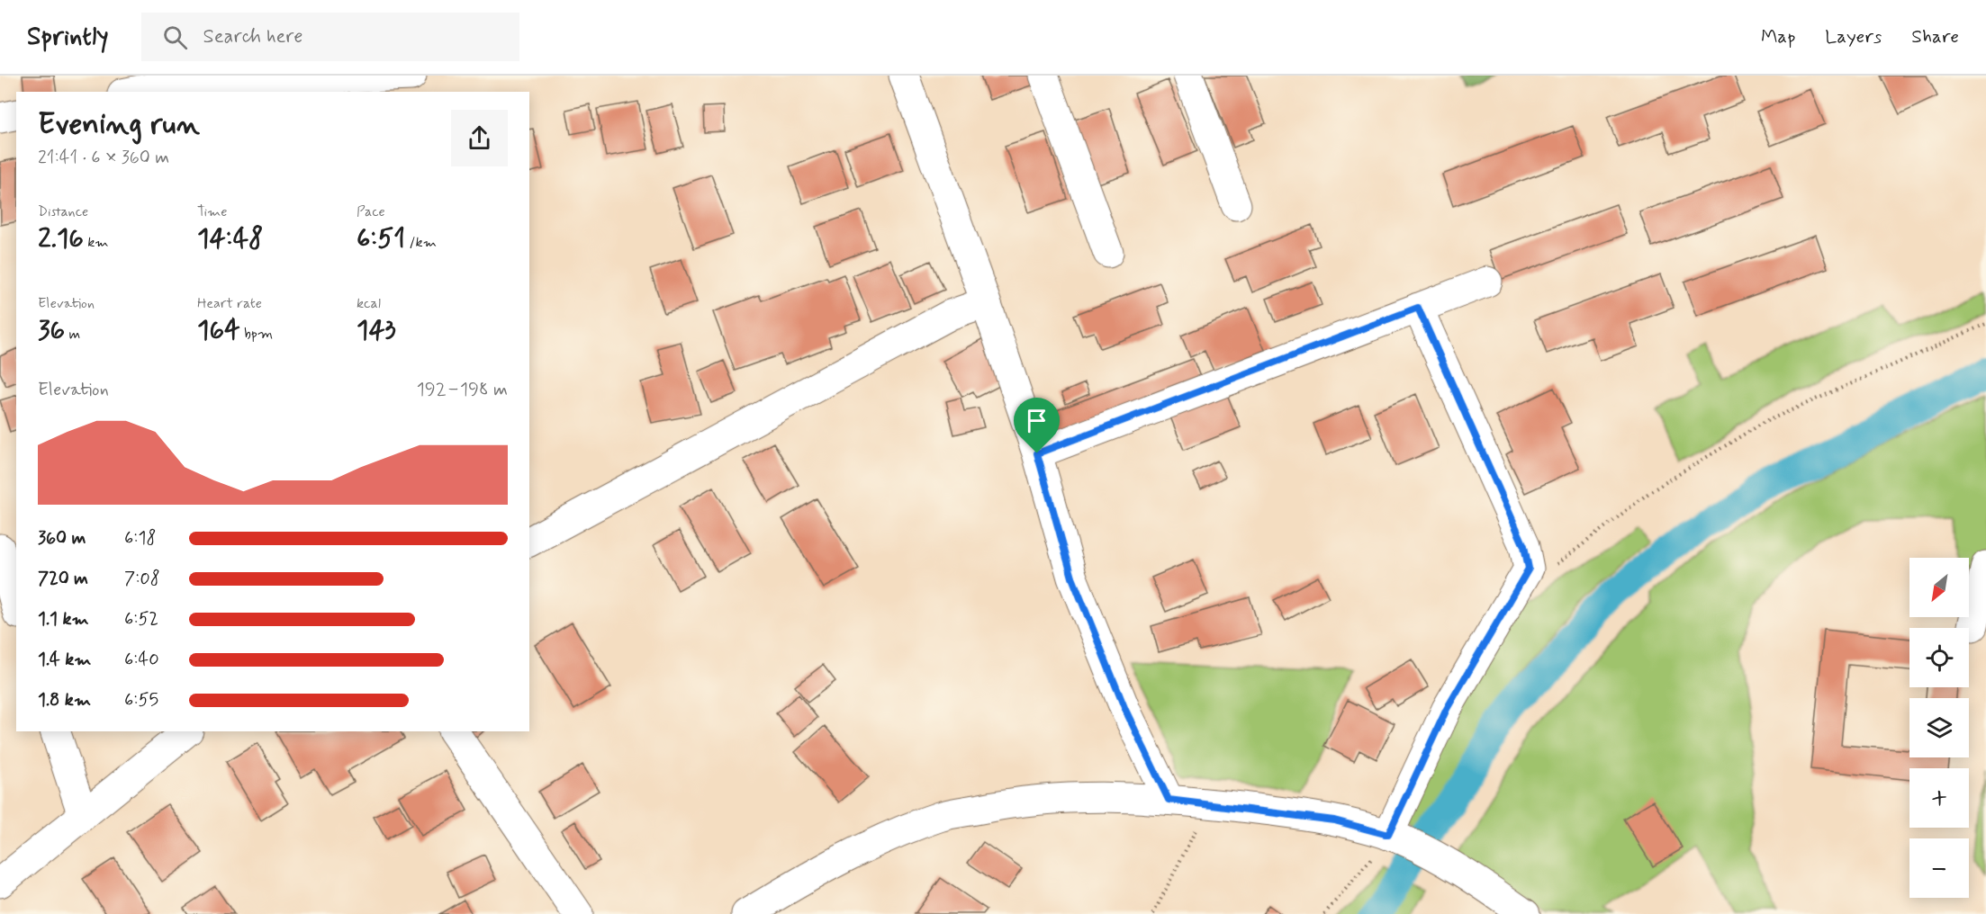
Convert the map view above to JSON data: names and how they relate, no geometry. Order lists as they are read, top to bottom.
{
  "north": "bottom left",
  "page": {
    "header": "Sprintly",
    "search": "Search here",
    "nav": ["Map", "Layers", "Share"],
    "heading": ["Evening run", "21:41 · 6 × 360 m"],
    "stats": [
      ["Distance", "2.16 km"],
      ["Time", "14:48"],
      ["Pace", "6:51 /km"],
      ["Elevation", "36 m"],
      ["Heart rate", "164 bpm"],
      ["kcal", "143"]
    ],
    "chart": ["Elevation", "192–198 m"],
    "list": [
      {
        "name": "360 m",
        "note": "6:18"
      },
      {
        "name": "720 m",
        "note": "7:08"
      },
      {
        "name": "1.1 km",
        "note": "6:52"
      },
      {
        "name": "1.4 km",
        "note": "6:40"
      },
      {
        "name": "1.8 km",
        "note": "6:55"
      }
    ],
    "map_buttons": ["+", "−"]
  }
}
